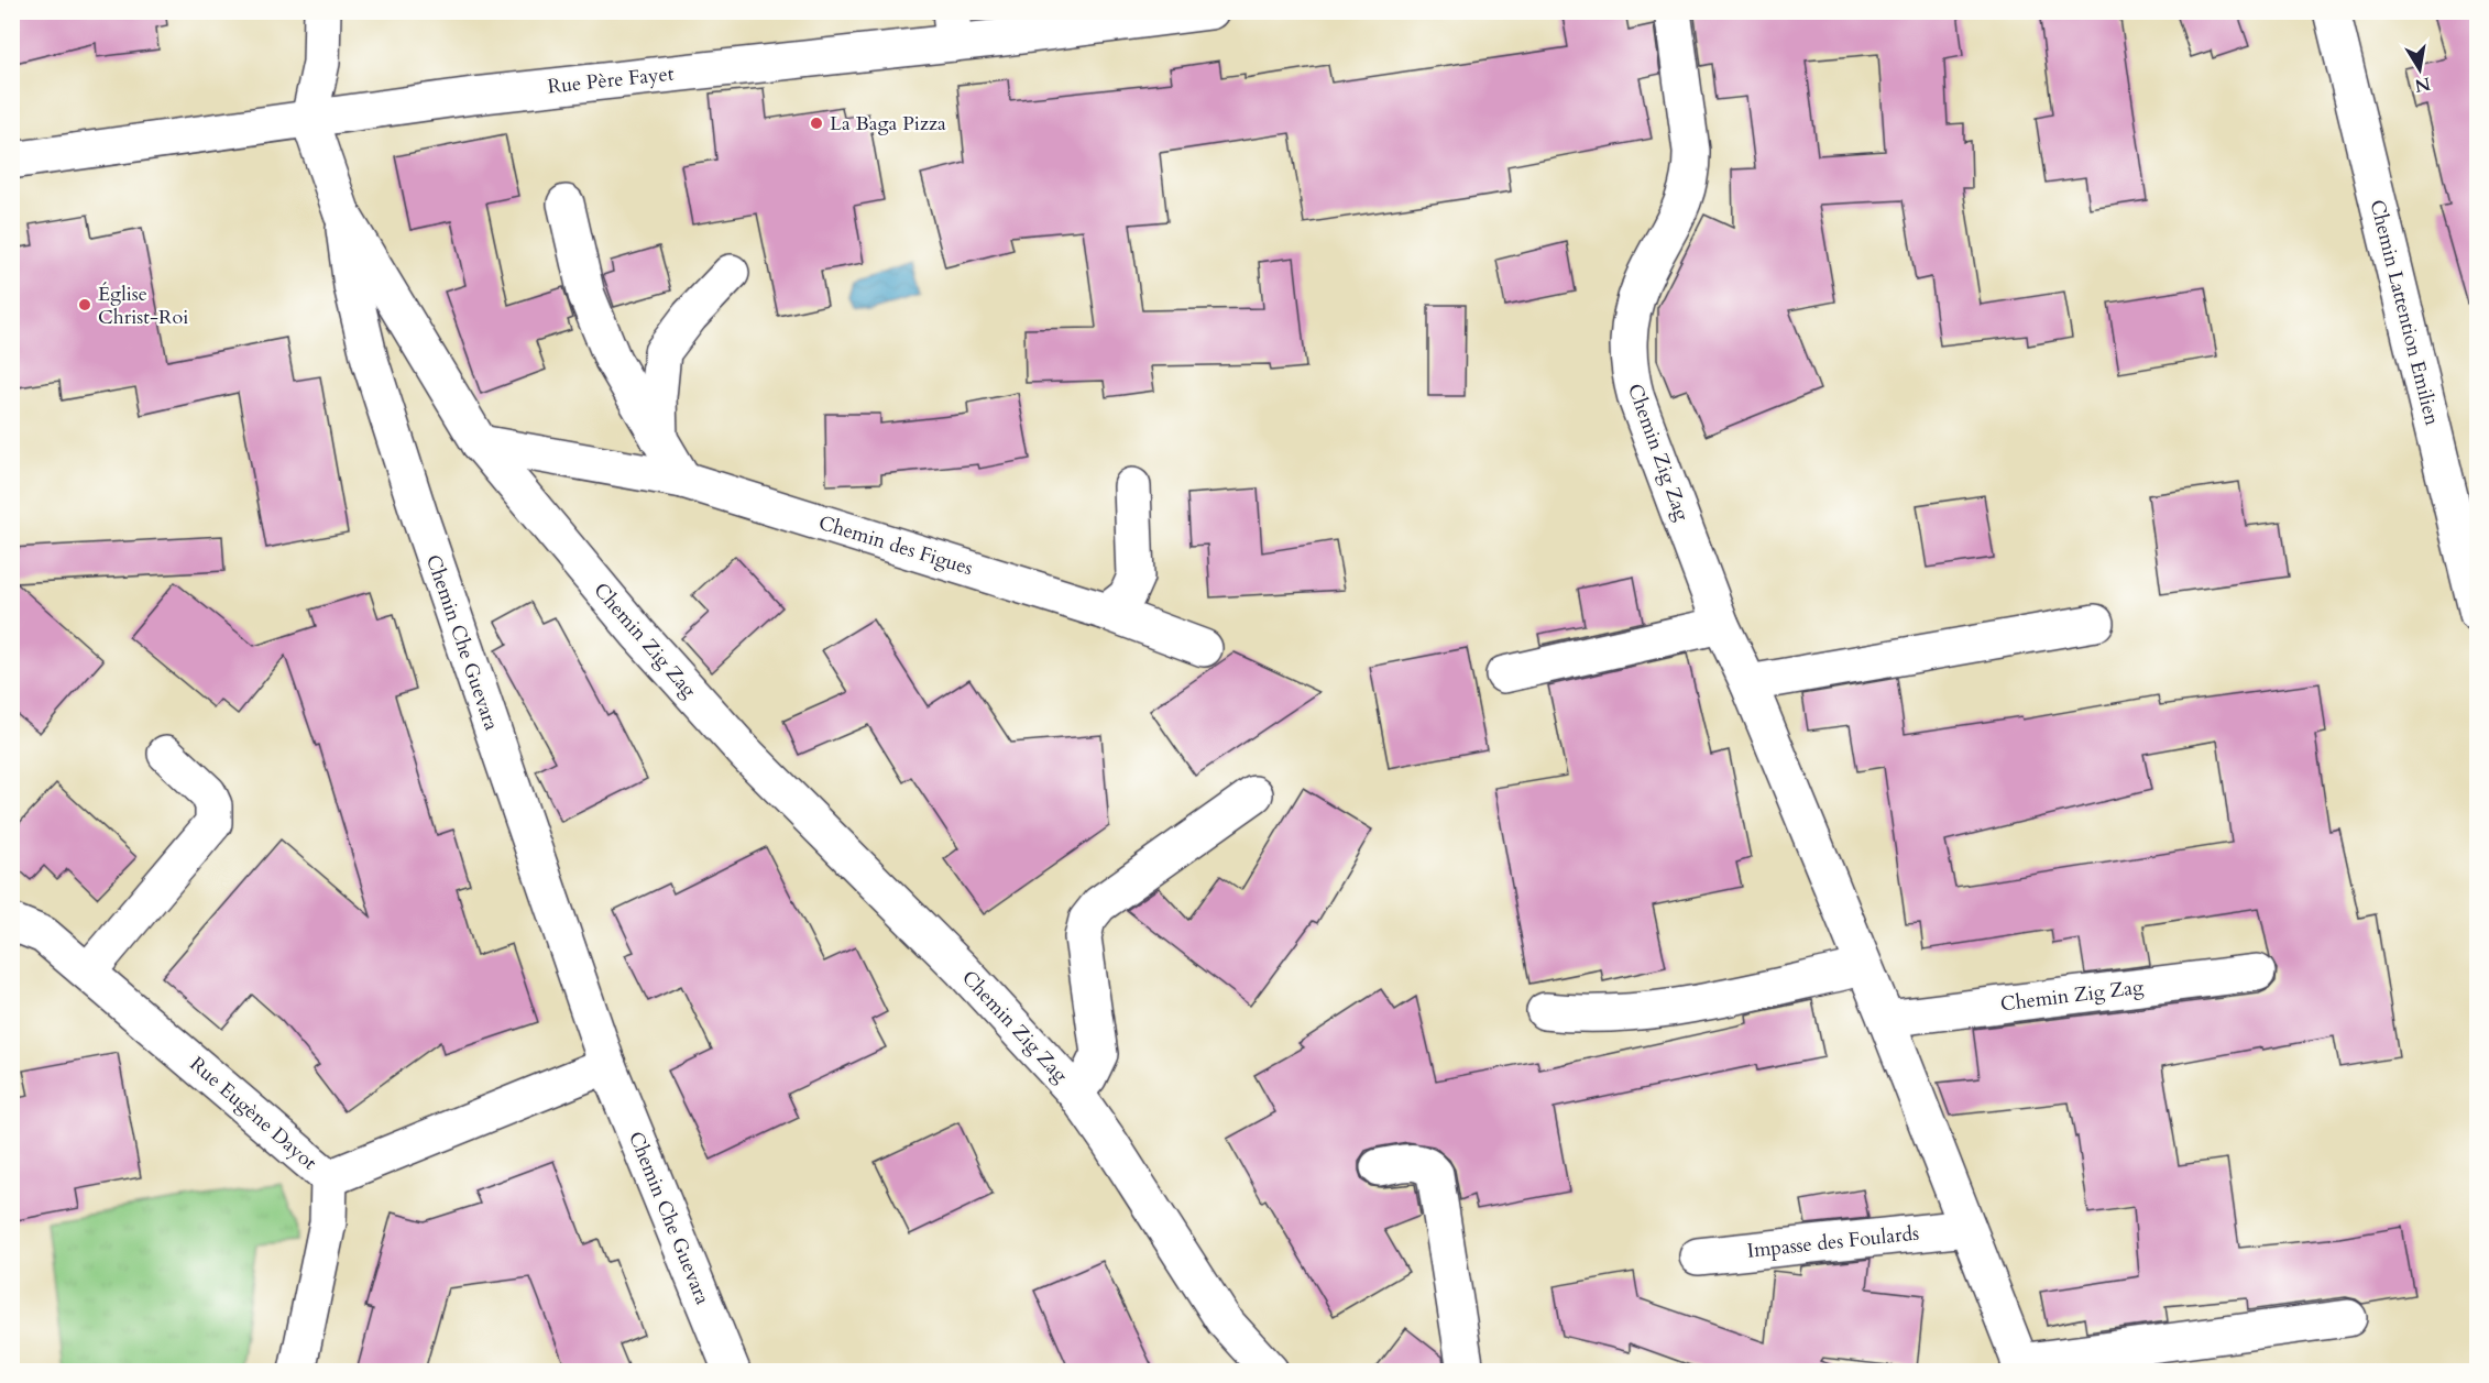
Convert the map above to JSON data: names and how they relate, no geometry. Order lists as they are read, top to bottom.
{
  "streets": {
    "street": [
      "Rue Père Fayet",
      "Chemin Lattention Emilien",
      "Chemin Zig Zag",
      "Chemin des Figues",
      "Chemin Che Guevara",
      "Rue Eugène Dayot",
      "Impasse des Foulards"
    ]
  },
  "crossings": [
    ["Rue Père Fayet", "Chemin Zig Zag"],
    ["Chemin Zig Zag", "Chemin des Figues"],
    ["Chemin Zig Zag", "Chemin Che Guevara"],
    ["Chemin Zig Zag", "Impasse des Foulards"]
  ],
  "places": ["La Baga Pizza", "Église Christ-Roi"],
  "north": "bottom"
}
